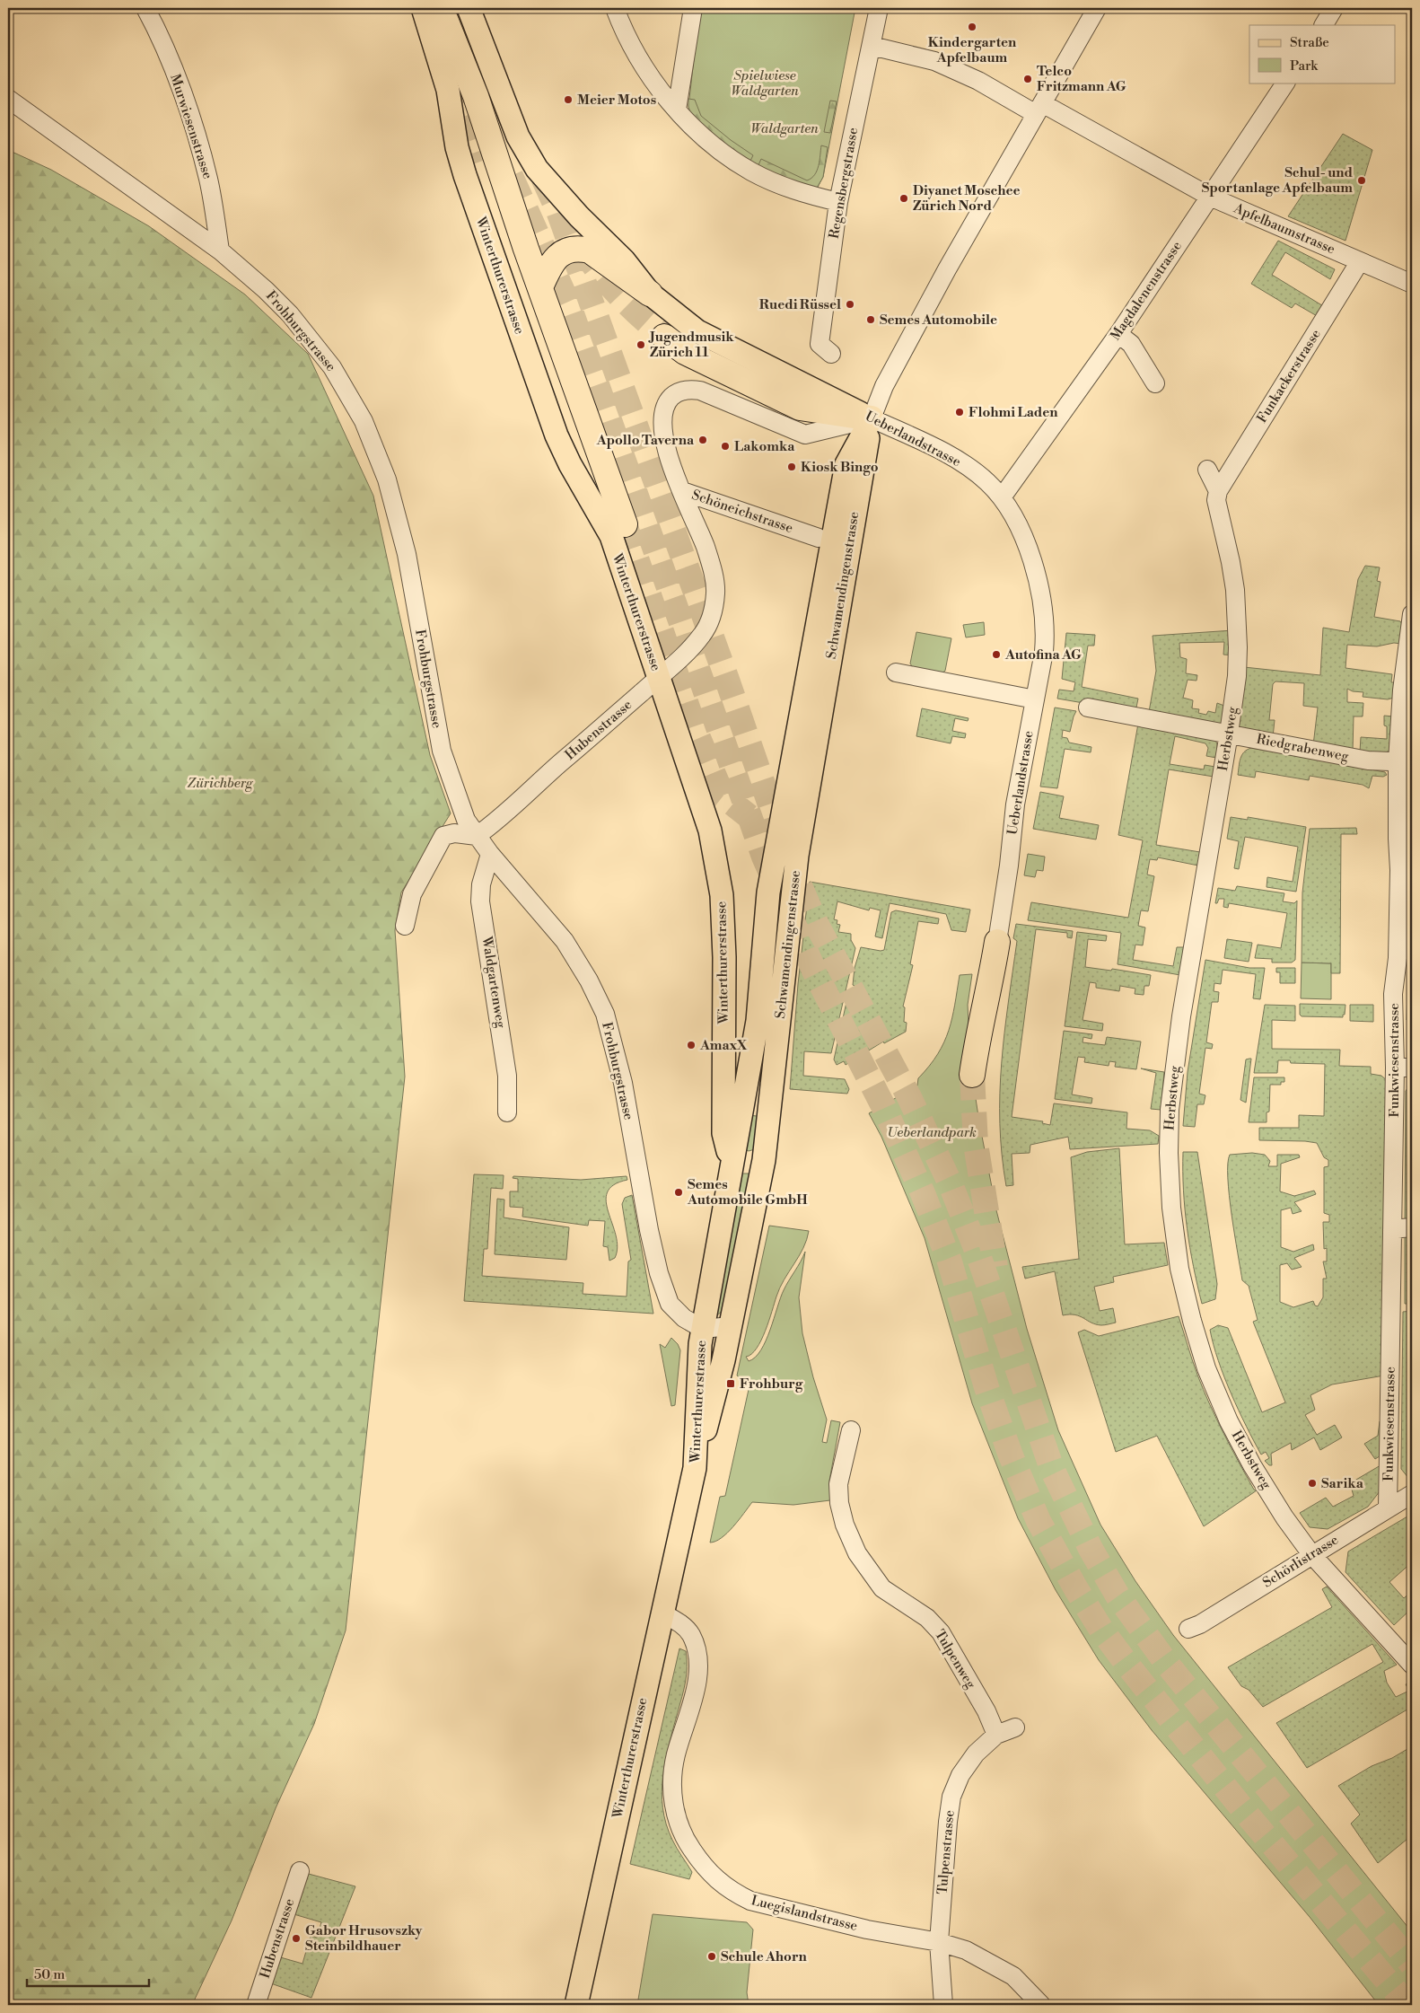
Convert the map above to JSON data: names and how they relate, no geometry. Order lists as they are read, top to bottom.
{
  "streets": {
    "main road": ["Winterthurerstrasse", "Ueberlandstrasse", "Schwamendingenstrasse"],
    "street": [
      "Murwiesenstrasse",
      "Regensbergstrasse",
      "Apfelbaumstrasse",
      "Magdalenenstrasse",
      "Frohburgstrasse",
      "Funkackerstrasse",
      "Schöneichstrasse",
      "Hubenstrasse",
      "Herbstweg",
      "Riedgrabenweg",
      "Waldgartenweg",
      "Funkwiesenstrasse",
      "Schörlistrasse",
      "Tulpenweg",
      "Tulpenstrasse",
      "Luegislandstrasse"
    ]
  },
  "crossings": [
    ["Murwiesenstrasse", "Frohburgstrasse"],
    ["Regensbergstrasse", "Apfelbaumstrasse"],
    ["Apfelbaumstrasse", "Magdalenenstrasse"],
    ["Apfelbaumstrasse", "Funkackerstrasse"],
    ["Apfelbaumstrasse", "Schwamendingenstrasse"],
    ["Winterthurerstrasse", "Frohburgstrasse"],
    ["Winterthurerstrasse", "Schwamendingenstrasse"],
    ["Winterthurerstrasse", "Hubenstrasse"],
    ["Winterthurerstrasse", "Luegislandstrasse"],
    ["Magdalenenstrasse", "Ueberlandstrasse"],
    ["Frohburgstrasse", "Hubenstrasse"],
    ["Frohburgstrasse", "Waldgartenweg"],
    ["Funkackerstrasse", "Herbstweg"],
    ["Ueberlandstrasse", "Schöneichstrasse"],
    ["Ueberlandstrasse", "Schwamendingenstrasse"],
    ["Schöneichstrasse", "Schwamendingenstrasse"],
    ["Schöneichstrasse", "Hubenstrasse"],
    ["Herbstweg", "Riedgrabenweg"],
    ["Herbstweg", "Schörlistrasse"],
    ["Riedgrabenweg", "Funkwiesenstrasse"],
    ["Funkwiesenstrasse", "Schörlistrasse"],
    ["Tulpenweg", "Tulpenstrasse"],
    ["Tulpenstrasse", "Luegislandstrasse"]
  ],
  "parks": [
    "Spielwiese Waldgarten",
    "Waldgarten",
    "Zürichberg",
    "Ueberlandpark"
  ],
  "places": {
    "other": [
      "Kindergarten Apfelbaum",
      "Telco Fritzmann AG",
      "Meier Motos",
      "Schul- und Sportanlage Apfelbaum",
      "Diyanet Moschee Zürich Nord",
      "Ruedi Rüssel",
      "Semes Automobile",
      "Jugendmusik Zürich 11",
      "Flohmi Laden",
      "Apollo Taverna",
      "Lakomka",
      "Kiosk Bingo",
      "Autofina AG",
      "AmaxX",
      "Semes Automobile GmbH",
      "Sarika",
      "Gabor Hrusovszky Steinbildhauer",
      "Schule Ahorn"
    ],
    "transit": ["Frohburg"]
  },
  "legend": ["Straße", "Park"],
  "scale_bar": "50 m"
}
